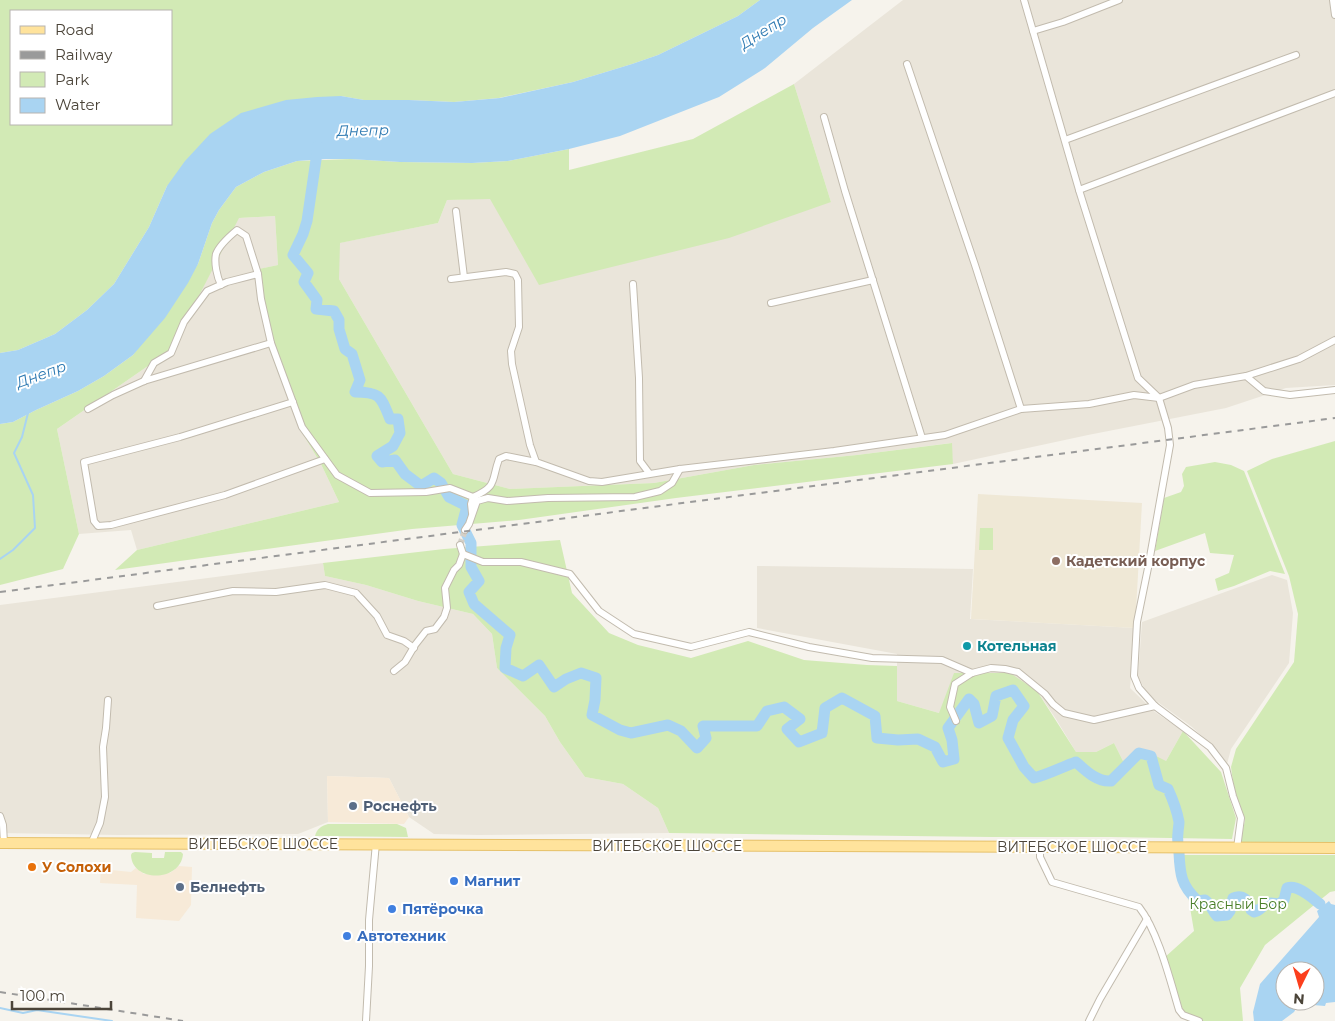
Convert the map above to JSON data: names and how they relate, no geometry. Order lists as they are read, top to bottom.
{
  "streets": {
    "main road": ["ВИТЕБСКОЕ ШОССЕ"]
  },
  "water": ["Днепр"],
  "parks": ["Красный Бор"],
  "places": [
    "Кадетский корпус",
    "Котельная",
    "Роснефть",
    "У Солохи",
    "Магнит",
    "Белнефть",
    "Пятёрочка",
    "Автотехник"
  ],
  "legend": [
    "Road",
    "Railway",
    "Park",
    "Water"
  ],
  "scale_bar": "100 m",
  "north": "bottom"
}
